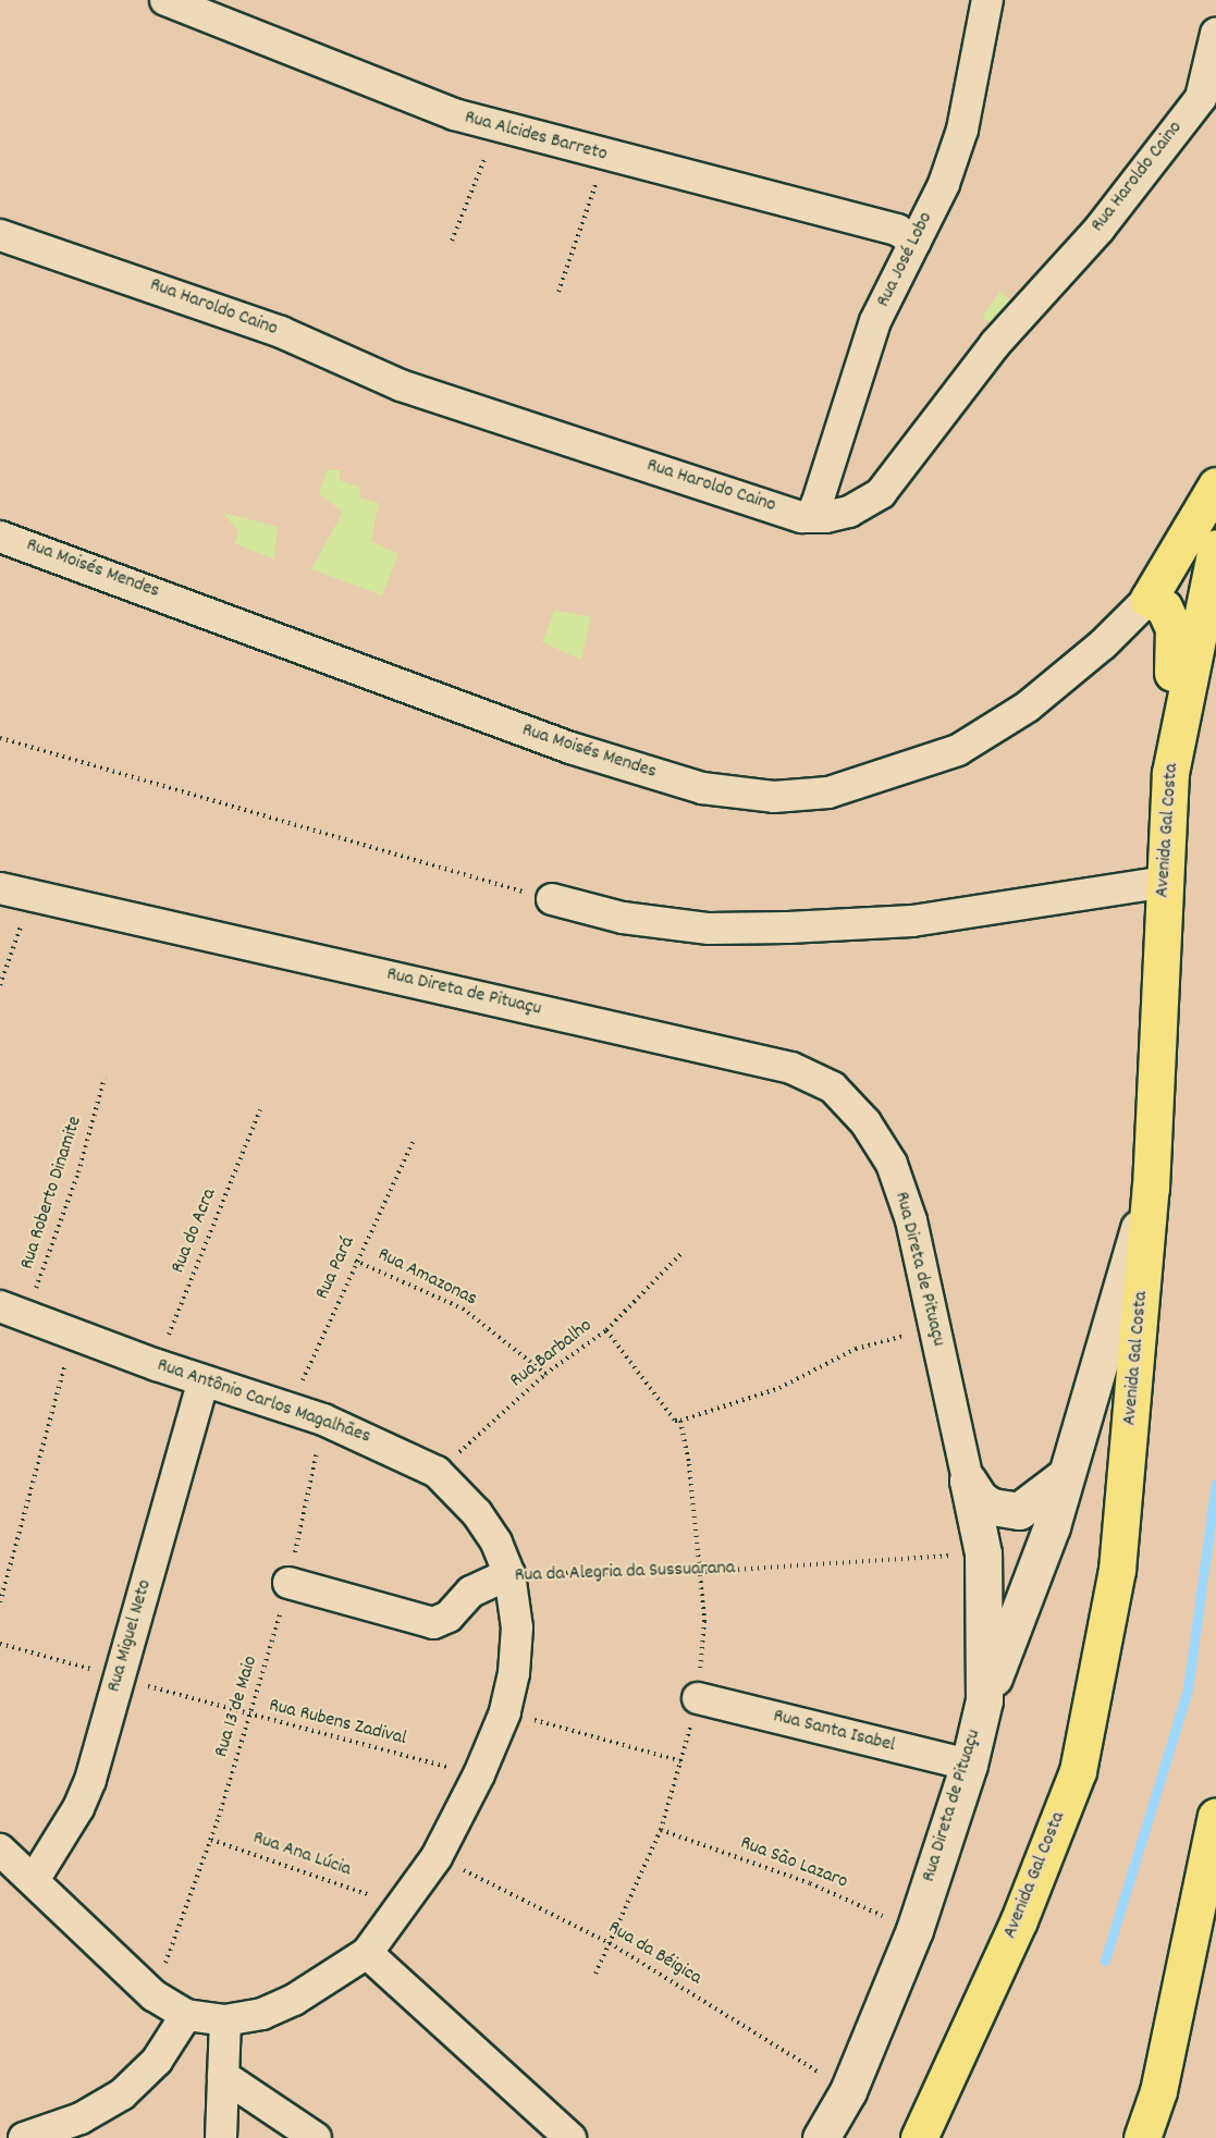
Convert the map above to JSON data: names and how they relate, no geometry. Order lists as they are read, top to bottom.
{
  "streets": {
    "main road": ["Avenida Gal Costa"],
    "street": [
      "Rua Alcides Barreto",
      "Rua Haroldo Caino",
      "Rua José Lobo",
      "Rua Moisés Mendes",
      "Rua Direta de Pituaçu",
      "Rua Antônio Carlos Magalhães",
      "Rua da Alegria da Sussuarana",
      "Rua Miguel Neto",
      "Rua Santa Isabel"
    ],
    "path": [
      "Rua Roberto Dinamite",
      "Rua do Acra",
      "Rua Pará",
      "Rua Amazonas",
      "Rua Barbalho",
      "Rua 13 de Maio",
      "Rua Rubens Zadival",
      "Rua Ana Lúcia",
      "Rua São Lazaro",
      "Rua da Béigica"
    ]
  },
  "crossings": [
    ["Rua Alcides Barreto", "Rua José Lobo"],
    ["Rua Haroldo Caino", "Rua José Lobo"],
    ["Rua Direta de Pituaçu", "Rua da Alegria da Sussuarana"],
    ["Rua Direta de Pituaçu", "Rua Santa Isabel"],
    ["Rua Direta de Pituaçu", "Rua São Lazaro"],
    ["Rua Direta de Pituaçu", "Rua da Béigica"],
    ["Rua Roberto Dinamite", "Rua Antônio Carlos Magalhães"],
    ["Rua do Acra", "Rua Antônio Carlos Magalhães"],
    ["Rua Pará", "Rua Amazonas"],
    ["Rua Pará", "Rua Antônio Carlos Magalhães"],
    ["Rua Amazonas", "Rua Barbalho"],
    ["Rua Barbalho", "Rua Antônio Carlos Magalhães"],
    ["Rua Antônio Carlos Magalhães", "Rua da Alegria da Sussuarana"],
    ["Rua Antônio Carlos Magalhães", "Rua Miguel Neto"],
    ["Rua Antônio Carlos Magalhães", "Rua 13 de Maio"],
    ["Rua Antônio Carlos Magalhães", "Rua Rubens Zadival"],
    ["Rua Antônio Carlos Magalhães", "Rua da Béigica"],
    ["Rua da Alegria da Sussuarana", "Rua 13 de Maio"],
    ["Rua Miguel Neto", "Rua Rubens Zadival"],
    ["Rua 13 de Maio", "Rua Rubens Zadival"],
    ["Rua 13 de Maio", "Rua Ana Lúcia"]
  ]
}
